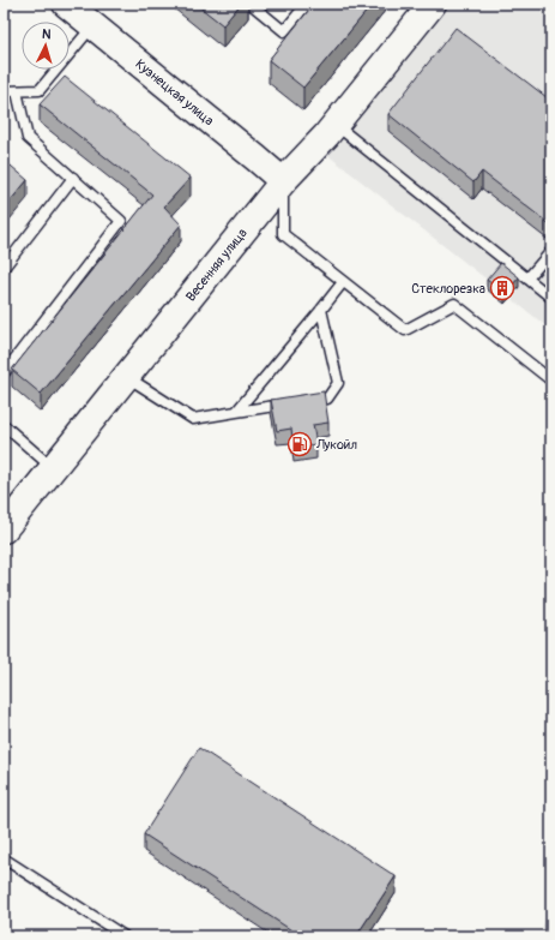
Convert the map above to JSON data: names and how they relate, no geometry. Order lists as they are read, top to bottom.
{
  "streets": {
    "main road": ["Кузнецкая улица", "Весенняя улица"]
  },
  "crossings": [
    ["Кузнецкая улица", "Весенняя улица"]
  ],
  "places": {
    "building": ["Стеклорезка"],
    "fuel station": ["Лукойл"]
  },
  "north": "top"
}
